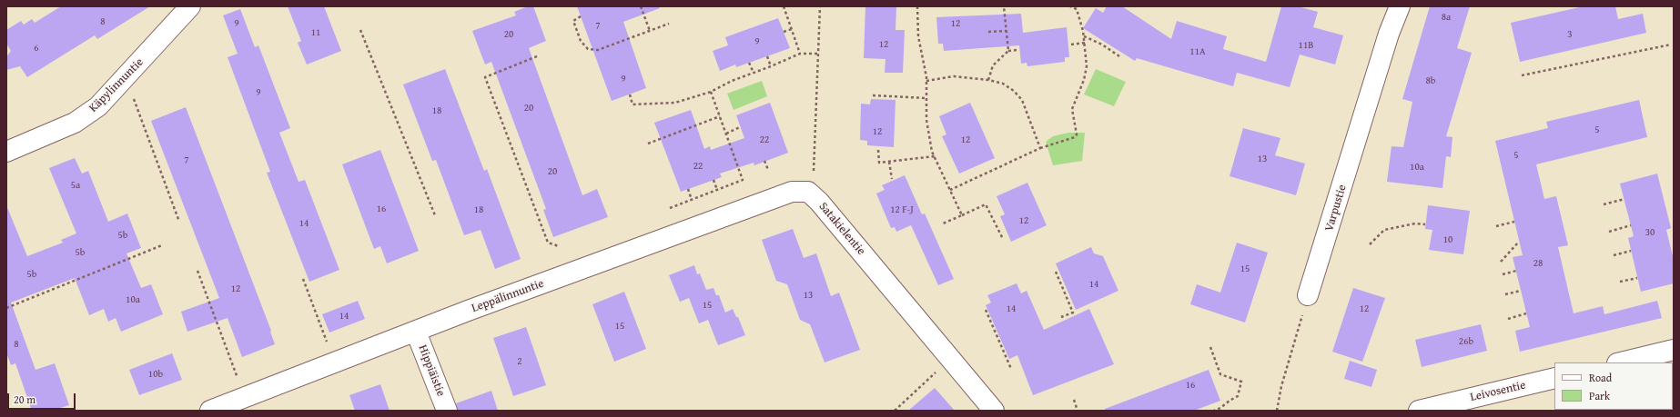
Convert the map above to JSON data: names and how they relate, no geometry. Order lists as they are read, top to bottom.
{
  "streets": {
    "street": [
      "Käpylinnuntie",
      "Varpustie",
      "Satakielentie",
      "Leppälinnuntie",
      "Hippiäistie",
      "Leivosentie"
    ]
  },
  "crossings": [
    ["Satakielentie", "Leppälinnuntie"],
    ["Leppälinnuntie", "Hippiäistie"]
  ],
  "house_numbers": [
    "8a",
    "8",
    "9",
    "12",
    "7",
    "11",
    "20",
    "3",
    "9",
    "12",
    "11B",
    "6",
    "11A",
    "9",
    "8b",
    "9",
    "20",
    "18",
    "5",
    "12",
    "22",
    "12",
    "5",
    "13",
    "7",
    "22",
    "10a",
    "20",
    "5a",
    "16",
    "18",
    "12 F-J",
    "12",
    "14",
    "30",
    "5b",
    "10",
    "5b",
    "28",
    "15",
    "5b",
    "14",
    "12",
    "13",
    "10a",
    "15",
    "14",
    "12",
    "14",
    "15",
    "26b",
    "8",
    "2",
    "10b",
    "16"
  ],
  "legend": ["Road", "Park"],
  "scale_bar": "20 m"
}
